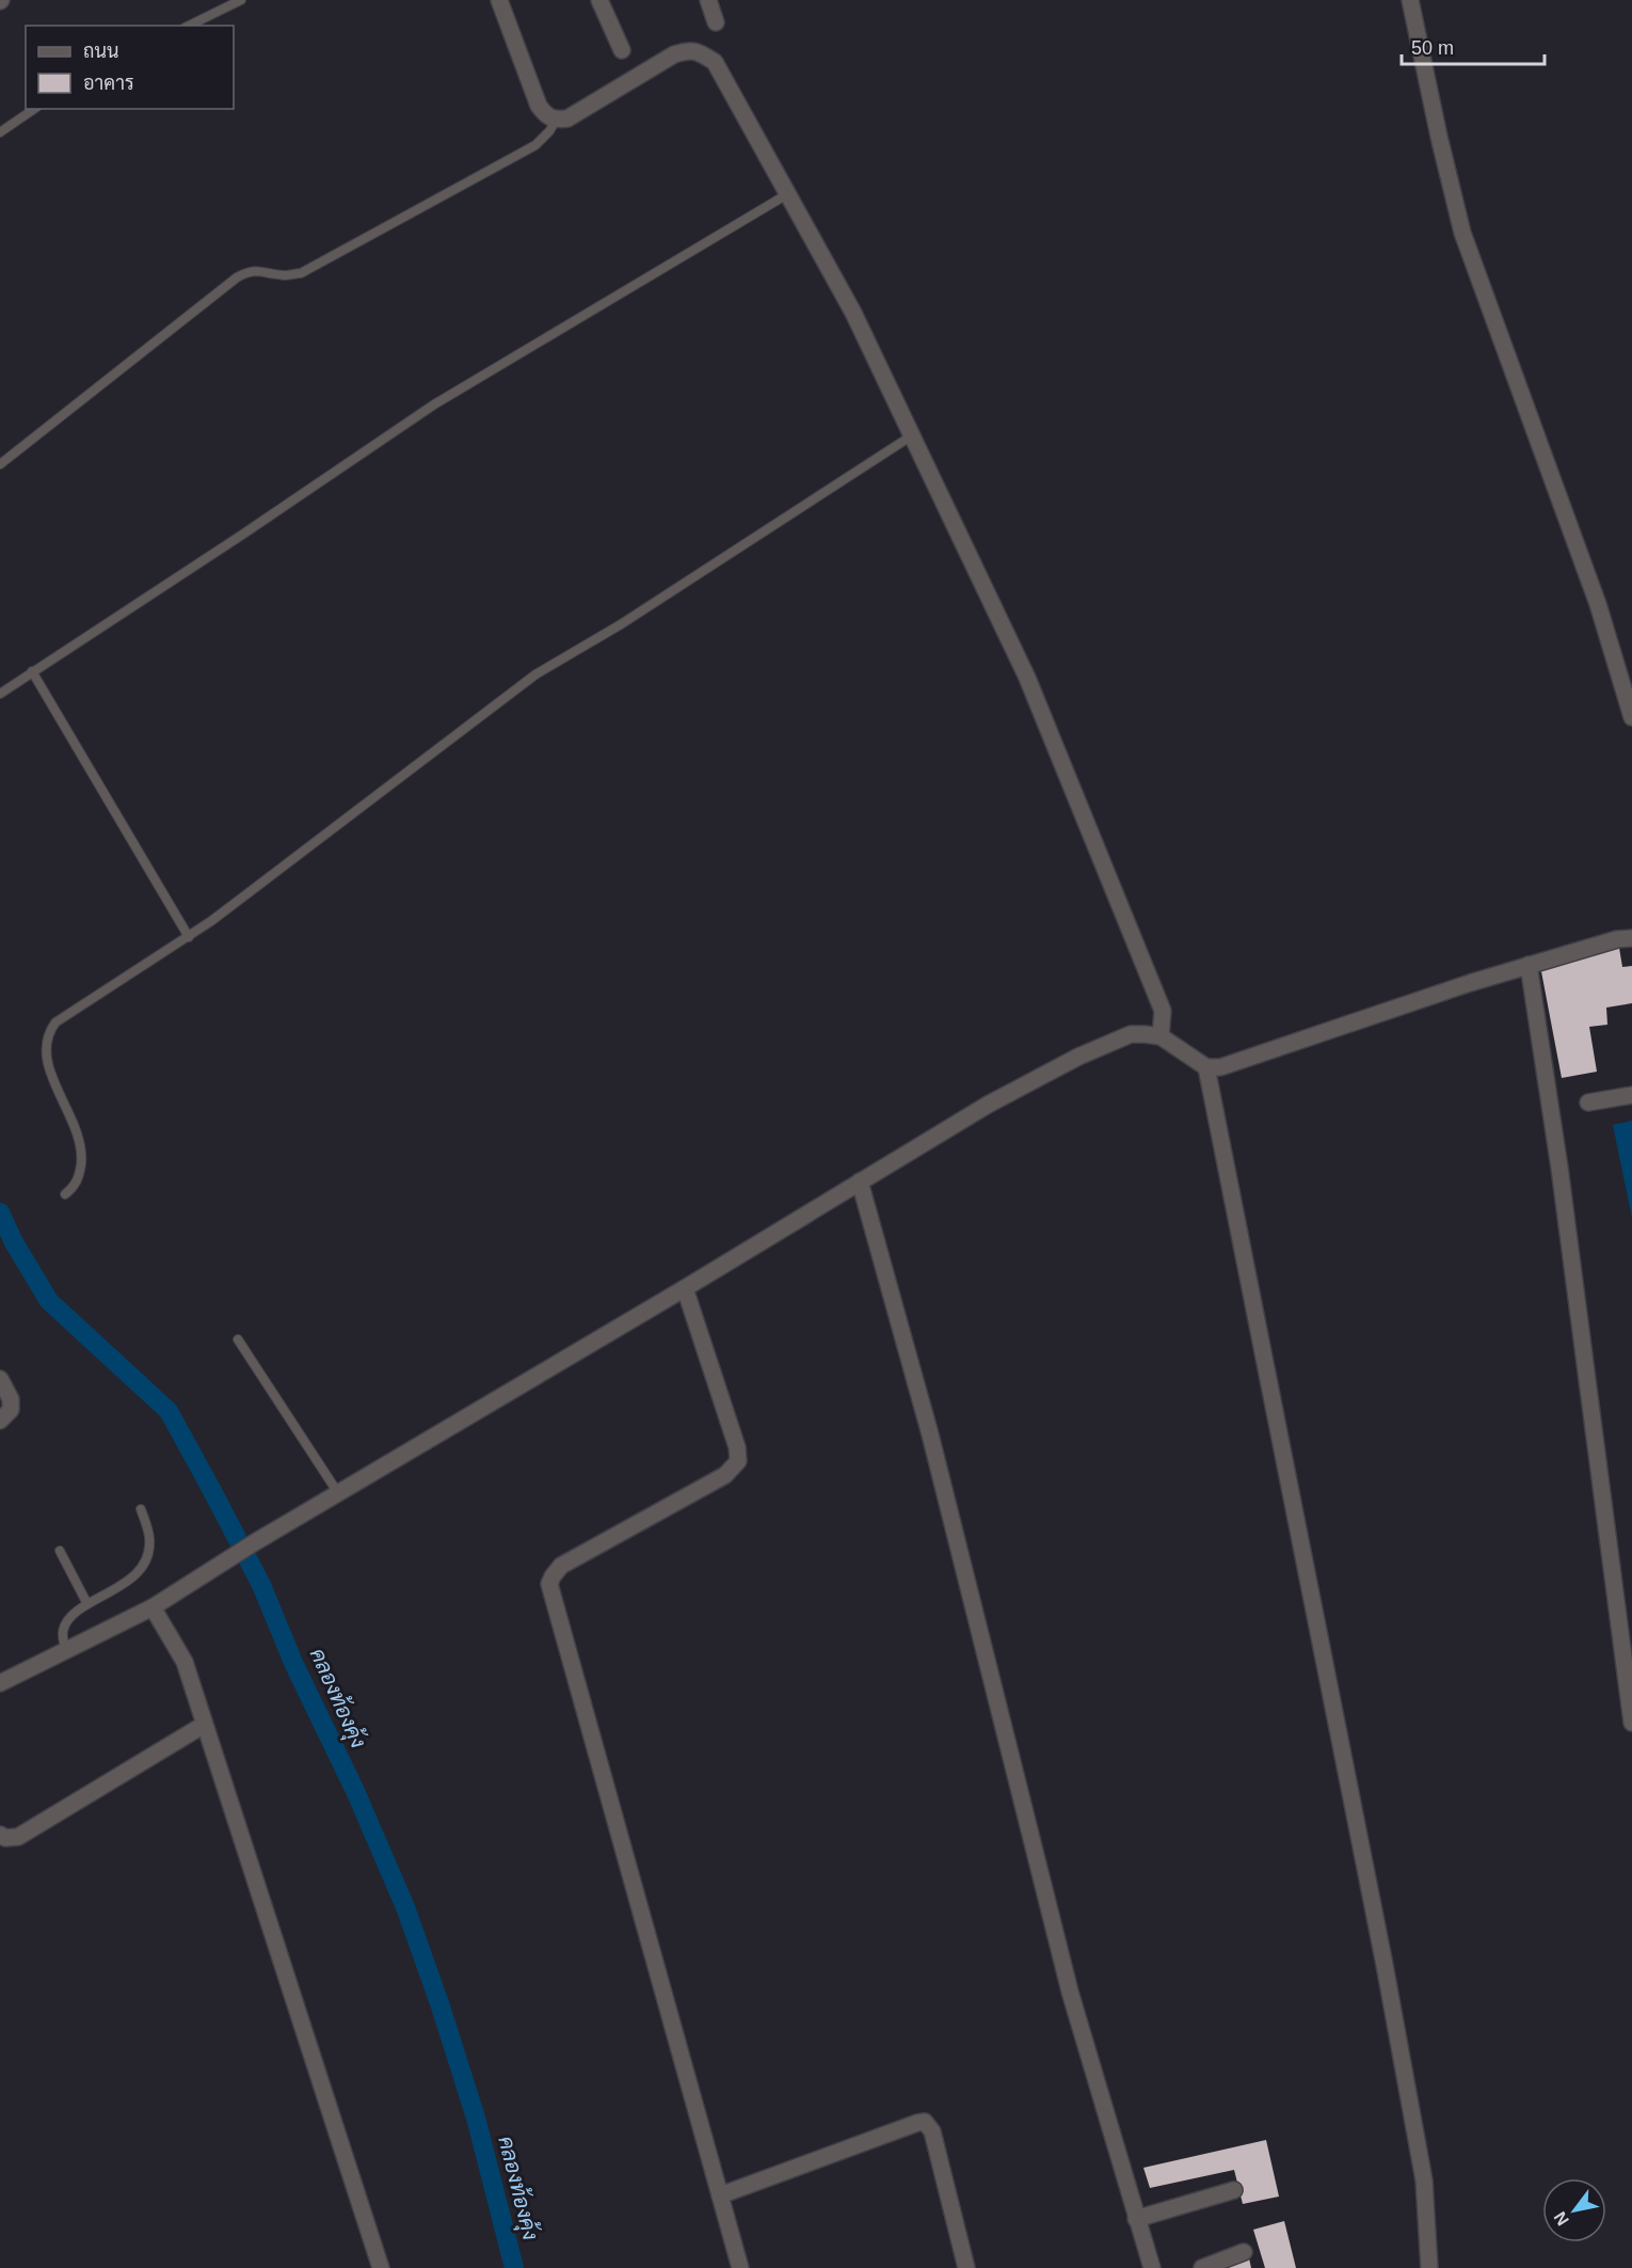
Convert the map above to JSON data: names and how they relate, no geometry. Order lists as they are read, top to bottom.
{
  "water": ["คลองท้องคุ้ง"],
  "legend": ["ถนน", "อาคาร"],
  "scale_bar": "50 m",
  "north": "bottom left"
}
